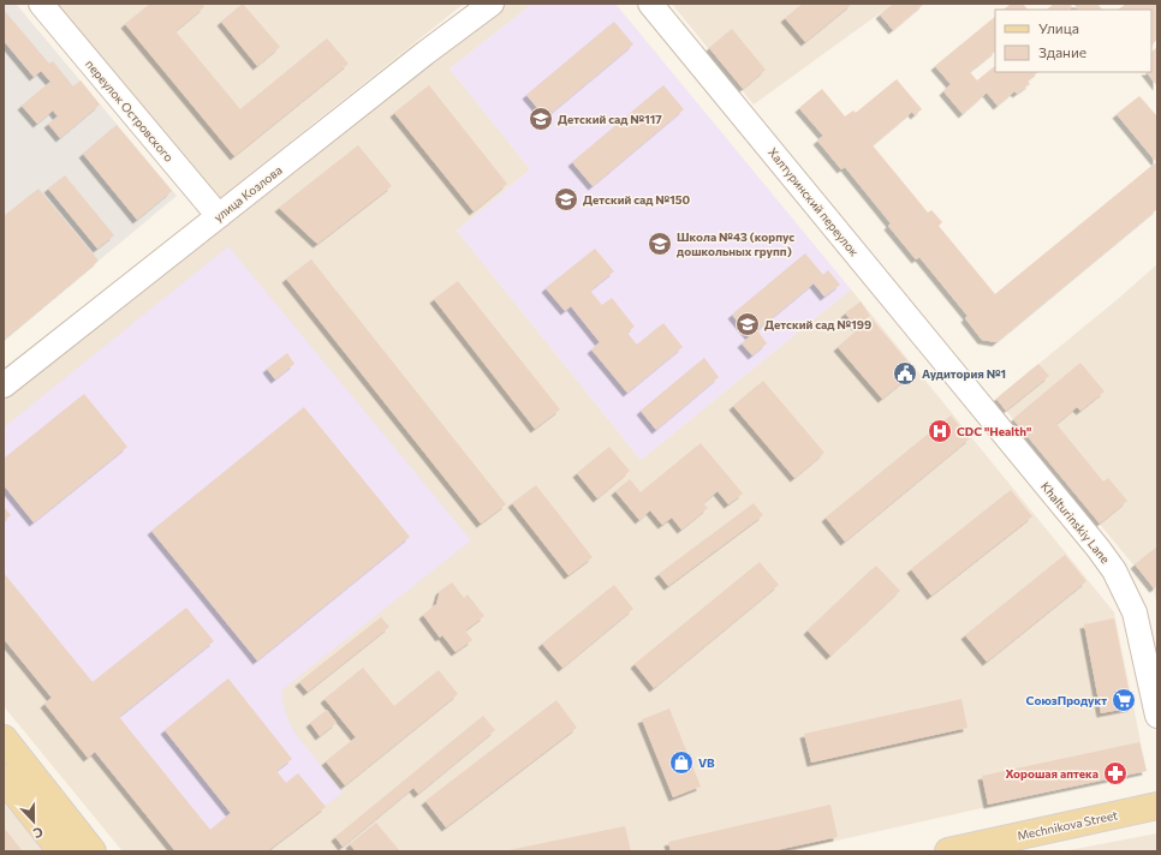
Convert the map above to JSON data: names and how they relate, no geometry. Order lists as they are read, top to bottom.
{
  "streets": {
    "main road": ["Mechnikova Street"],
    "street": ["переулок Островского", "улица Козлова", "Khalturinskiy Lane"]
  },
  "crossings": [
    ["переулок Островского", "улица Козлова"]
  ],
  "places": {
    "school or university": [
      "Детский сад №117",
      "Детский сад №150",
      "Школа №43 (корпус дошкольных групп)",
      "Детский сад №199"
    ],
    "public building": ["Аудитория №1"],
    "hospital": ["CDC \"Health\""],
    "supermarket": ["СоюзПродукт"],
    "shop": ["VB"],
    "pharmacy": ["Хорошая аптека"]
  },
  "legend": ["Улица", "Здание"],
  "north": "bottom"
}
